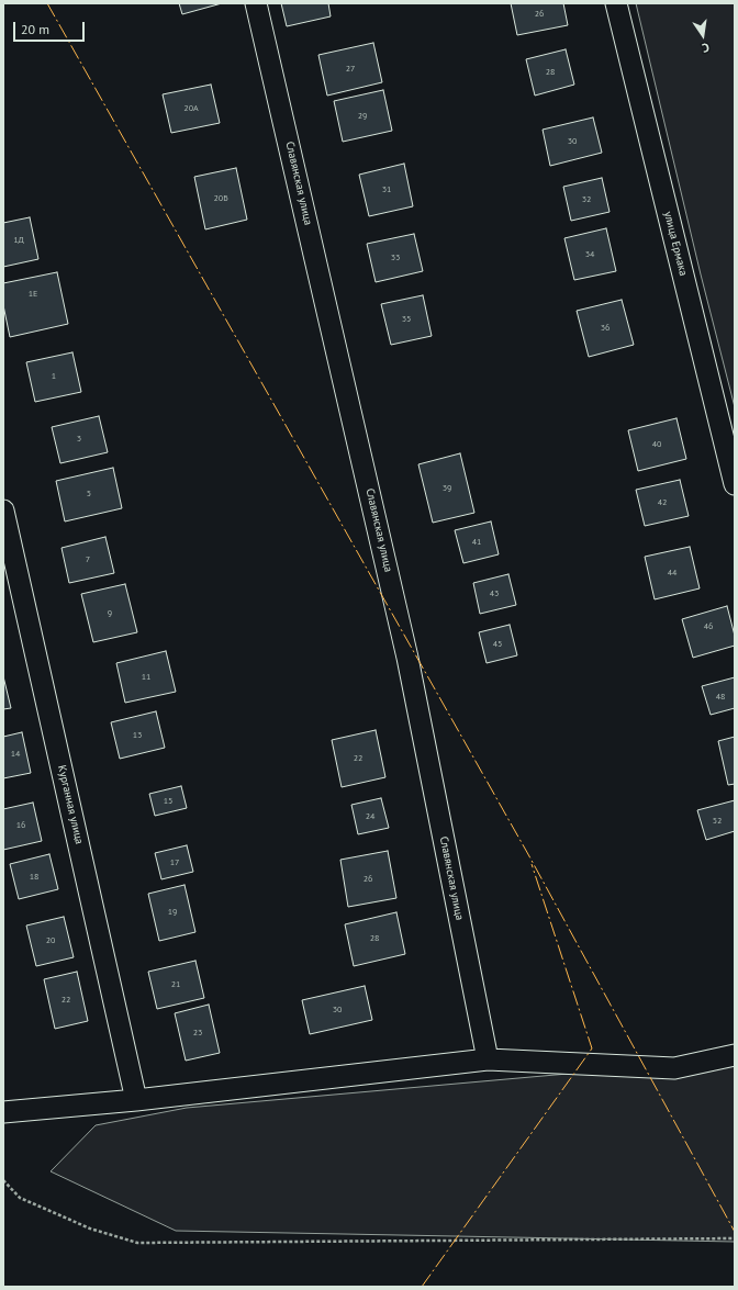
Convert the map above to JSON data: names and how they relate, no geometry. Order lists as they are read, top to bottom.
{
  "streets": {
    "street": ["Славянская улица", "улица Ермака", "Курганная улица"]
  },
  "house_numbers": [
    "26",
    "27",
    "28",
    "20А",
    "29",
    "30",
    "31",
    "20Б",
    "32",
    "1Д",
    "34",
    "33",
    "1Е",
    "35",
    "36",
    "1",
    "3",
    "40",
    "39",
    "5",
    "42",
    "41",
    "7",
    "44",
    "43",
    "9",
    "46",
    "45",
    "11",
    "48",
    "13",
    "14",
    "22",
    "15",
    "24",
    "52",
    "16",
    "17",
    "18",
    "26",
    "19",
    "28",
    "20",
    "21",
    "22",
    "30",
    "23"
  ],
  "scale_bar": "20 m",
  "north": "bottom"
}
